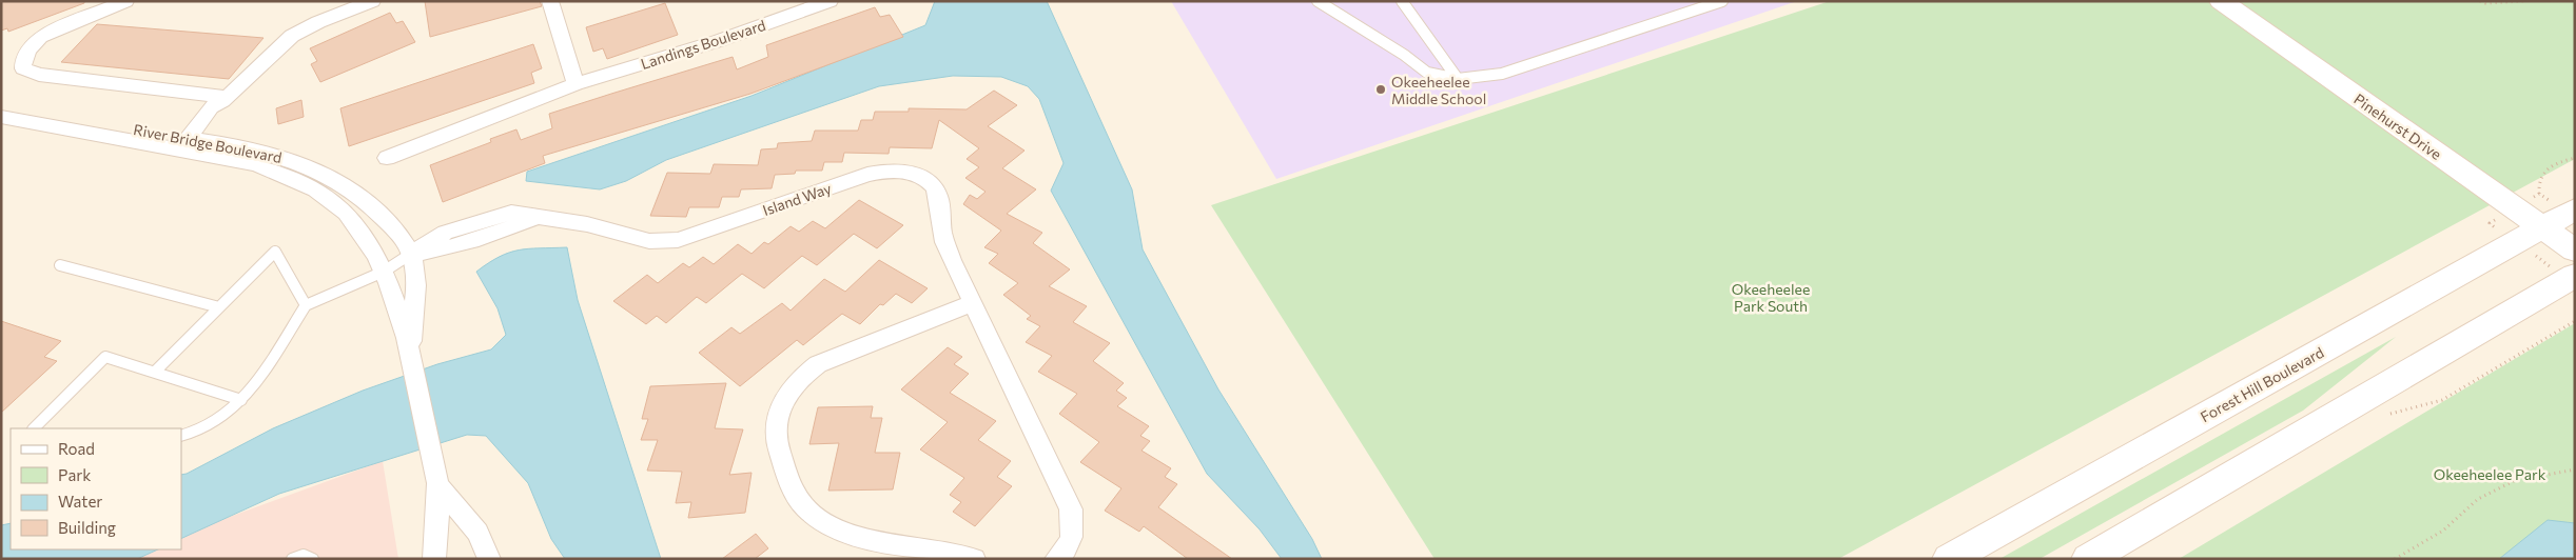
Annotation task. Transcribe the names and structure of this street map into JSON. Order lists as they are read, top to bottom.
{
  "streets": {
    "main road": ["Pinehurst Drive", "Forest Hill Boulevard"],
    "street": ["Landings Boulevard", "River Bridge Boulevard", "Island Way"]
  },
  "crossings": [
    ["Pinehurst Drive", "Forest Hill Boulevard"],
    ["River Bridge Boulevard", "Island Way"]
  ],
  "parks": ["Okeeheelee Park South", "Okeeheelee Park"],
  "places": ["Okeeheelee Middle School"],
  "legend": [
    "Road",
    "Park",
    "Water",
    "Building"
  ]
}
